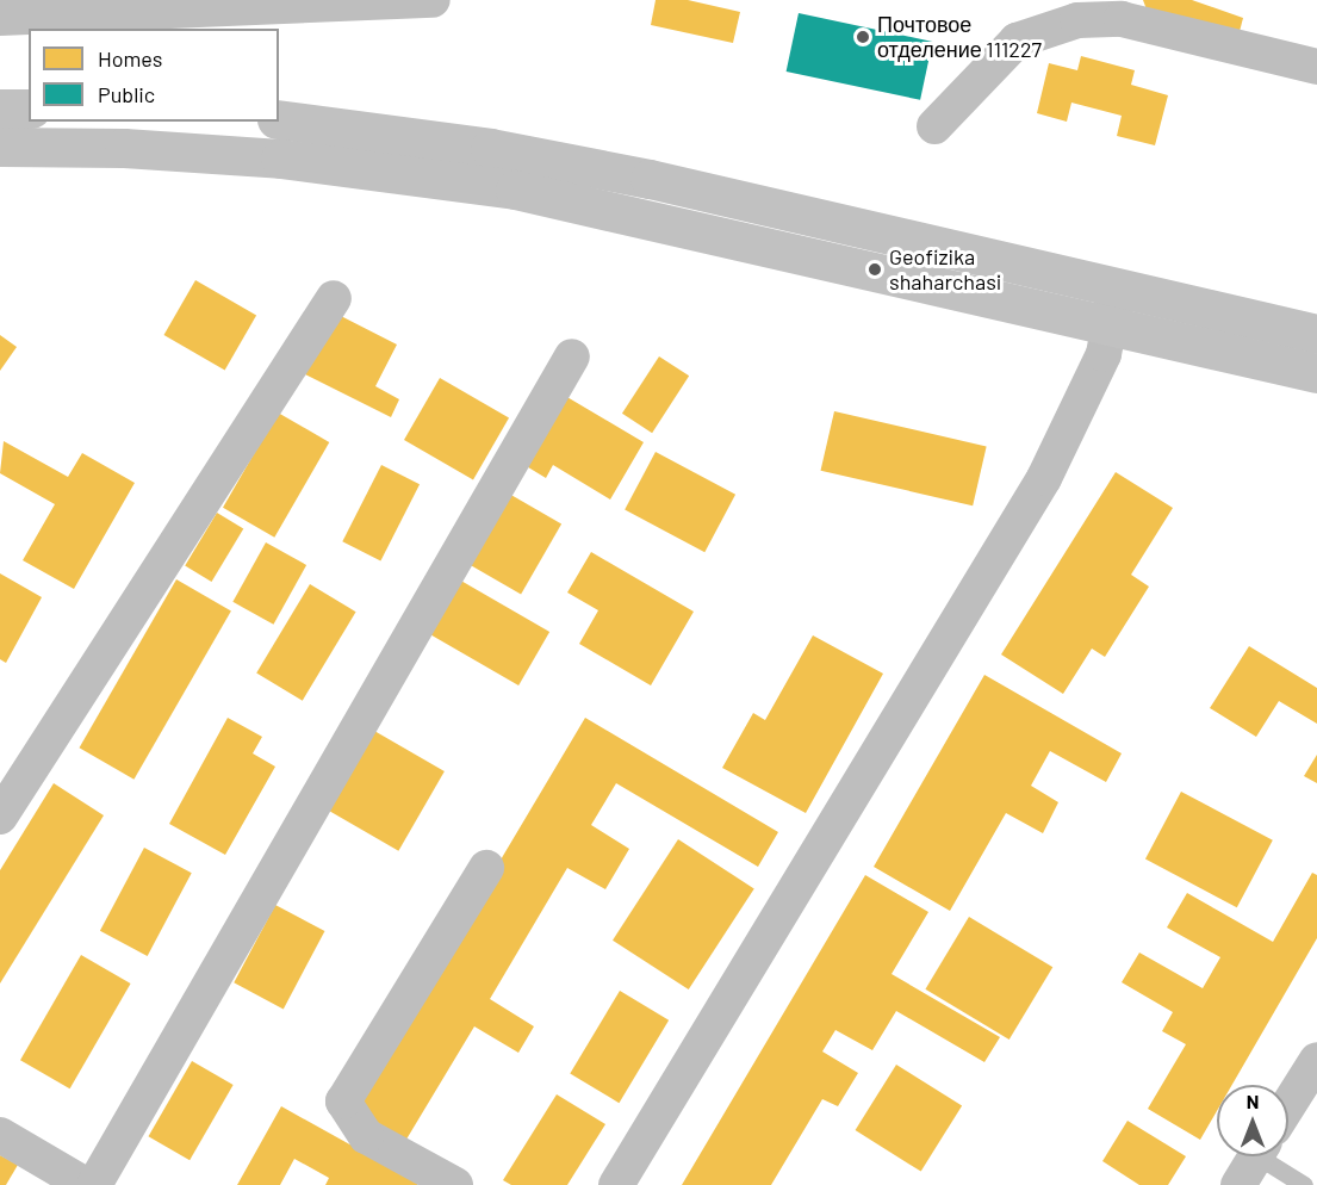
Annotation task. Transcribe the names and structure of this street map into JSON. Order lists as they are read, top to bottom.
{
  "places": ["Почтовое отделение 111227", "Geofizika shaharchasi"],
  "legend": ["Homes", "Public"],
  "north": "top"
}
